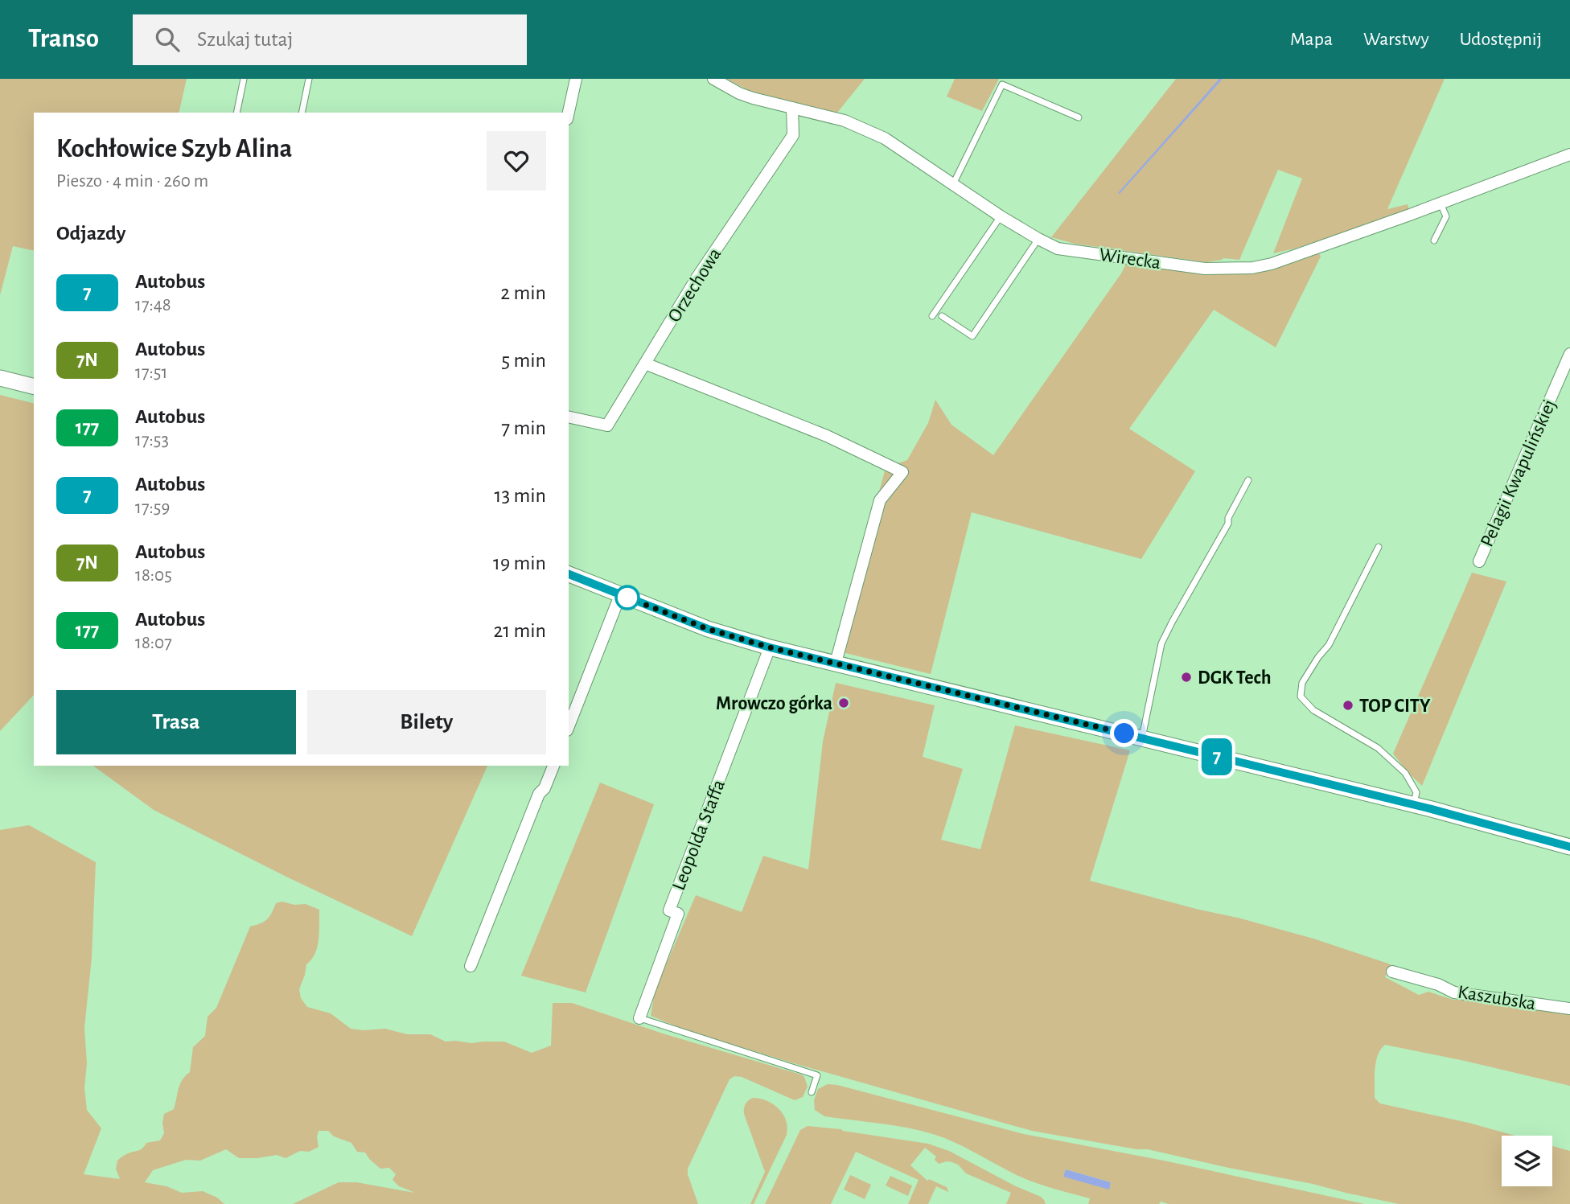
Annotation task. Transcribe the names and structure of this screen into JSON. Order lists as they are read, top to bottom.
{
  "streets": {
    "street": [
      "Wirecka",
      "Orzechowa",
      "Pelagii Kwapulińskiej",
      "Leopolda Staffa",
      "Kaszubska"
    ]
  },
  "crossings": [
    ["Wirecka", "Orzechowa"]
  ],
  "places": ["DGK Tech", "Mrowczo górka", "TOP CITY"],
  "lines": ["bus line 7"],
  "page": {
    "header": "Transo",
    "search": "Szukaj tutaj",
    "nav": ["Mapa", "Warstwy", "Udostępnij"],
    "on_map": "7",
    "heading": [
      ["Kochłowice Szyb Alina", "Pieszo · 4 min · 260 m"],
      "Odjazdy"
    ],
    "list": [
      {
        "mark": "7",
        "name": "Autobus",
        "note": "17:48",
        "value": "2 min"
      },
      {
        "mark": "7N",
        "name": "Autobus",
        "note": "17:51",
        "value": "5 min"
      },
      {
        "mark": "177",
        "name": "Autobus",
        "note": "17:53",
        "value": "7 min"
      },
      {
        "mark": "7",
        "name": "Autobus",
        "note": "17:59",
        "value": "13 min"
      },
      {
        "mark": "7N",
        "name": "Autobus",
        "note": "18:05",
        "value": "19 min"
      },
      {
        "mark": "177",
        "name": "Autobus",
        "note": "18:07",
        "value": "21 min"
      }
    ],
    "buttons": ["Trasa", "Bilety"]
  }
}
